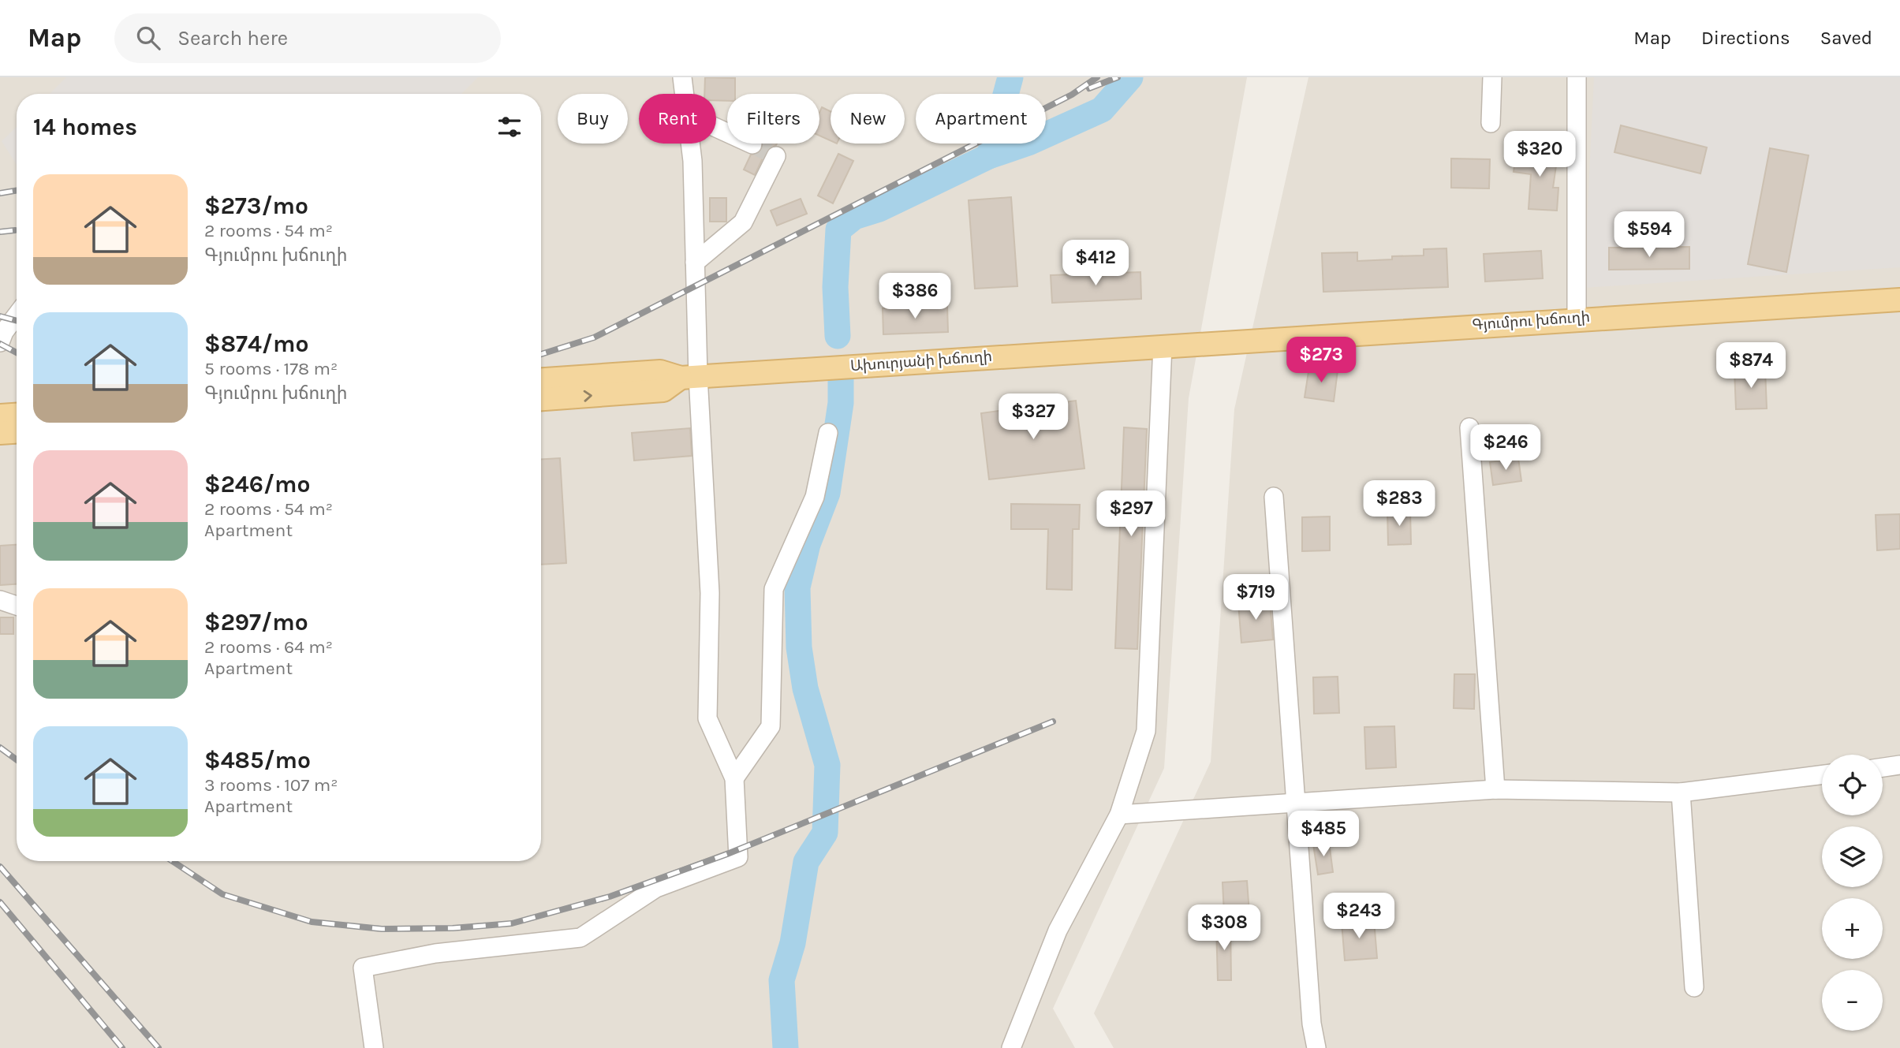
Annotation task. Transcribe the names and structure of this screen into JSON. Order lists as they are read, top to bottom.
{
  "streets": {
    "main road": ["Գյումրու խճուղի", "Ախուրյանի խճուղի"]
  },
  "crossings": [
    ["Գյումրու խճուղի", "Ախուրյանի խճուղի"]
  ],
  "page": {
    "header": "Map",
    "search": "Search here",
    "nav": ["Map", "Directions", "Saved"],
    "chip": [
      "Buy",
      "Rent",
      "Filters",
      "New",
      "Apartment"
    ],
    "heading": "14 homes",
    "price": [
      "$320",
      "$594",
      "$412",
      "$386",
      "$273",
      "$874",
      "$327",
      "$246",
      "$283",
      "$297",
      "$719",
      "$485",
      "$243",
      "$308"
    ],
    "list": [
      {
        "name": "$273/mo",
        "note": "2 rooms · 54 m² · Գյումրու խճուղի"
      },
      {
        "name": "$874/mo",
        "note": "5 rooms · 178 m² · Գյումրու խճուղի"
      },
      {
        "name": "$246/mo",
        "note": "2 rooms · 54 m² · Apartment"
      },
      {
        "name": "$297/mo",
        "note": "2 rooms · 64 m² · Apartment"
      },
      {
        "name": "$485/mo",
        "note": "3 rooms · 107 m² · Apartment"
      }
    ],
    "map_buttons": ["+", "−"]
  }
}
